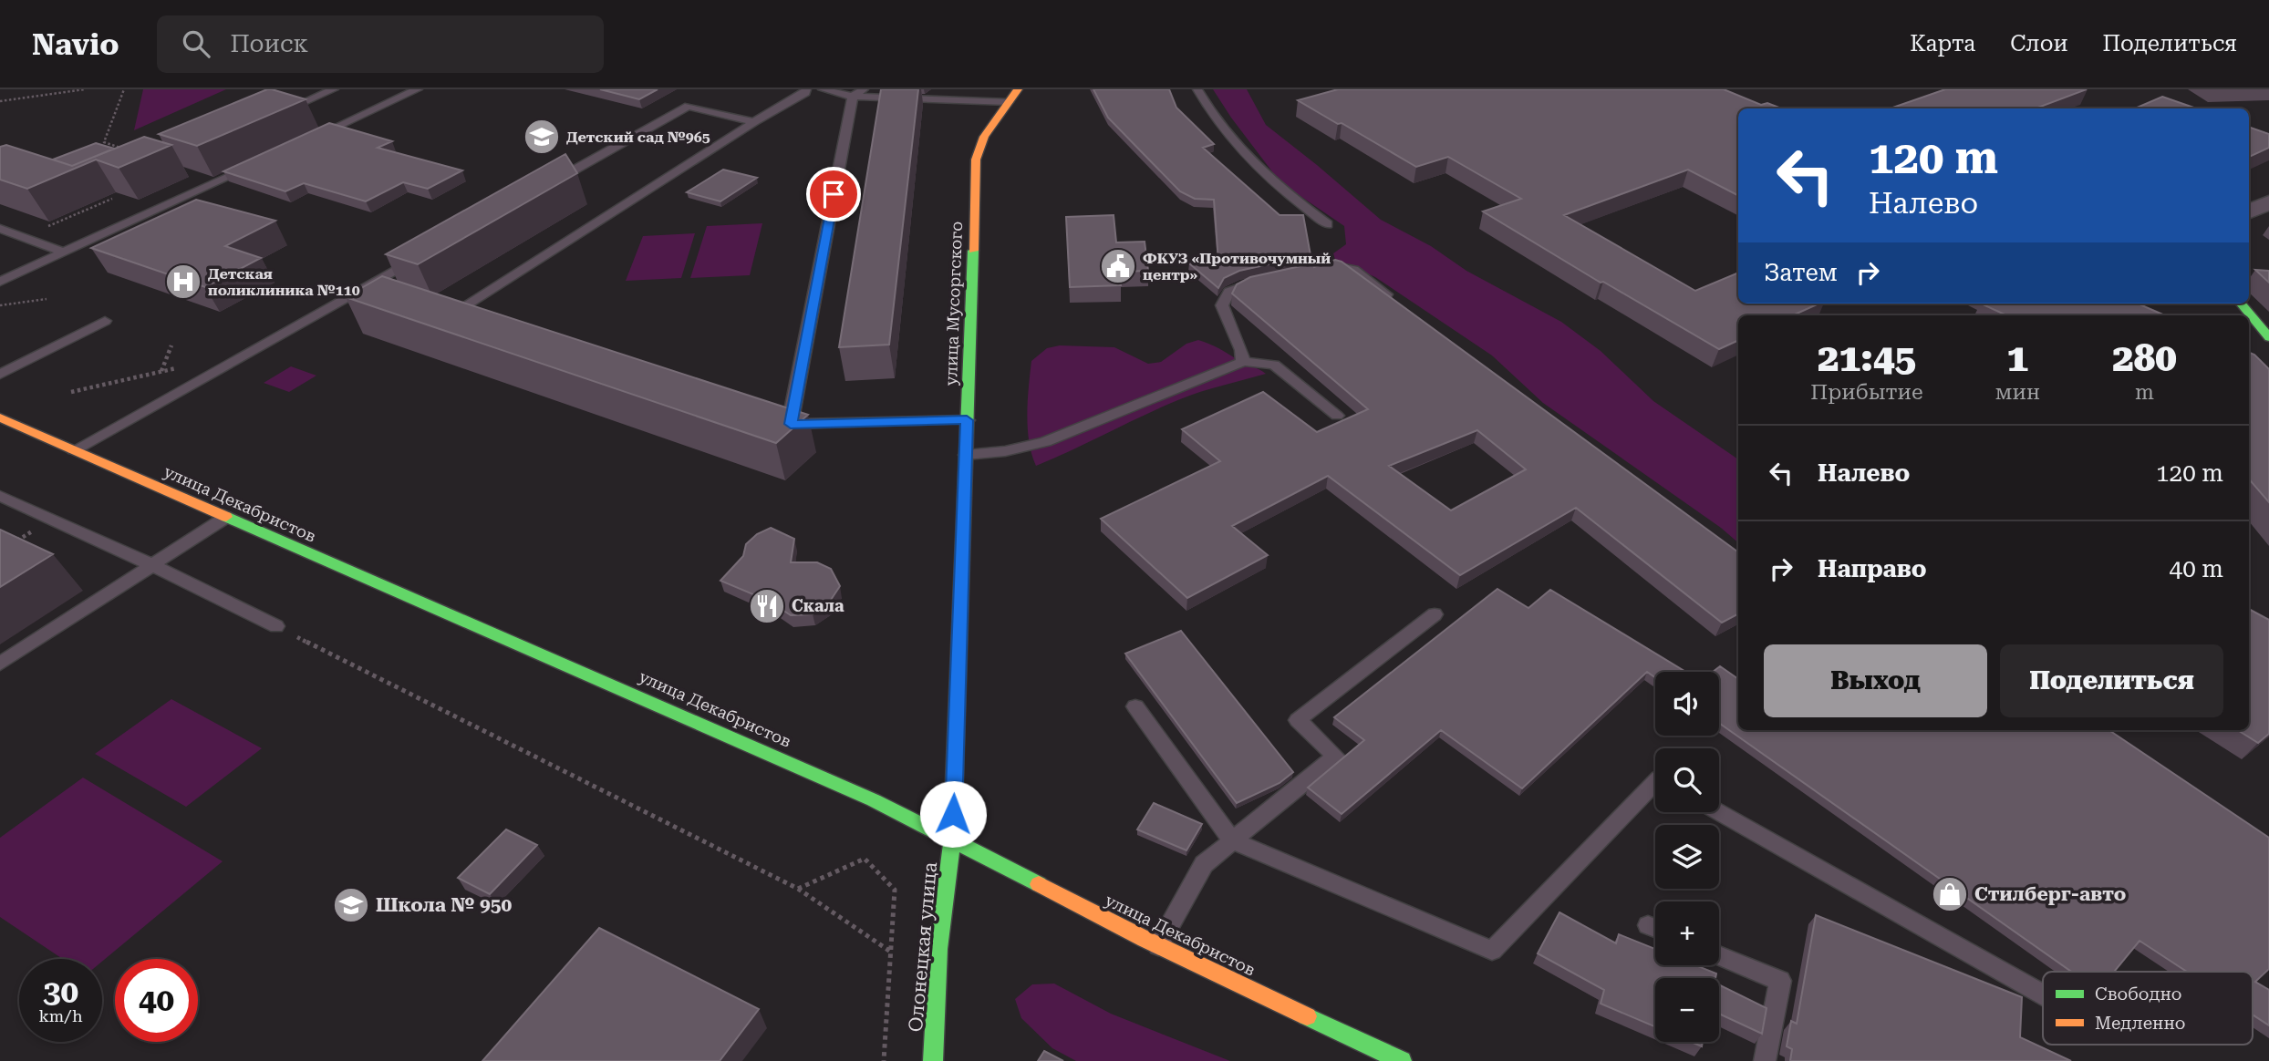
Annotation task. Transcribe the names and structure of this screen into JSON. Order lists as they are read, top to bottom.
{
  "streets": {
    "street": ["улица Мусоргского", "улица Декабристов", "Олонецкая улица"]
  },
  "crossings": [
    ["улица Мусоргского", "улица Декабристов"],
    ["улица Мусоргского", "Олонецкая улица"],
    ["улица Декабристов", "Олонецкая улица"]
  ],
  "places": {
    "school or university": ["Детский сад №965", "Школа № 950"],
    "public building": ["ФКУЗ «Противочумный центр»"],
    "hospital": ["Детская поликлиника №110"],
    "restaurant": ["Скала"],
    "shop": ["Стилберг-авто"]
  },
  "legend": ["Свободно", "Медленно"],
  "page": {
    "header": "Navio",
    "search": "Поиск",
    "nav": ["Карта", "Слои", "Поделиться"],
    "turn": ["120 m", "Налево"],
    "then": "Затем",
    "eta": [
      "21:45",
      "Прибытие",
      "1",
      "мин",
      "280",
      "m"
    ],
    "list": [
      {
        "name": "Налево",
        "value": "120 m"
      },
      {
        "name": "Направо",
        "value": "40 m"
      }
    ],
    "buttons": ["Выход", "Поделиться"],
    "map_buttons": ["+", "−"],
    "speed": "30 km/h",
    "limit": "40"
  }
}
